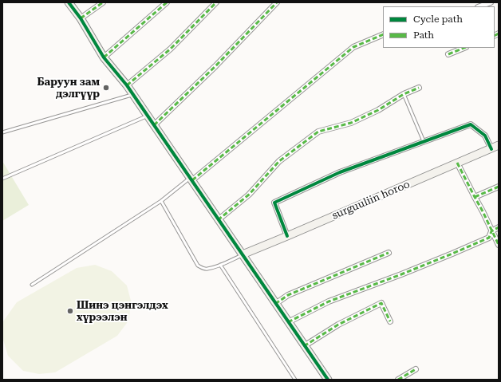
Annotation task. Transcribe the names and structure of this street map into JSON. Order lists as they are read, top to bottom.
{
  "streets": {
    "street": ["surguuliin horoo"]
  },
  "places": ["Баруун зам дэлгүүр", "Шинэ цэнгэлдэх хүрээлэн"],
  "legend": ["Cycle path", "Path"]
}
